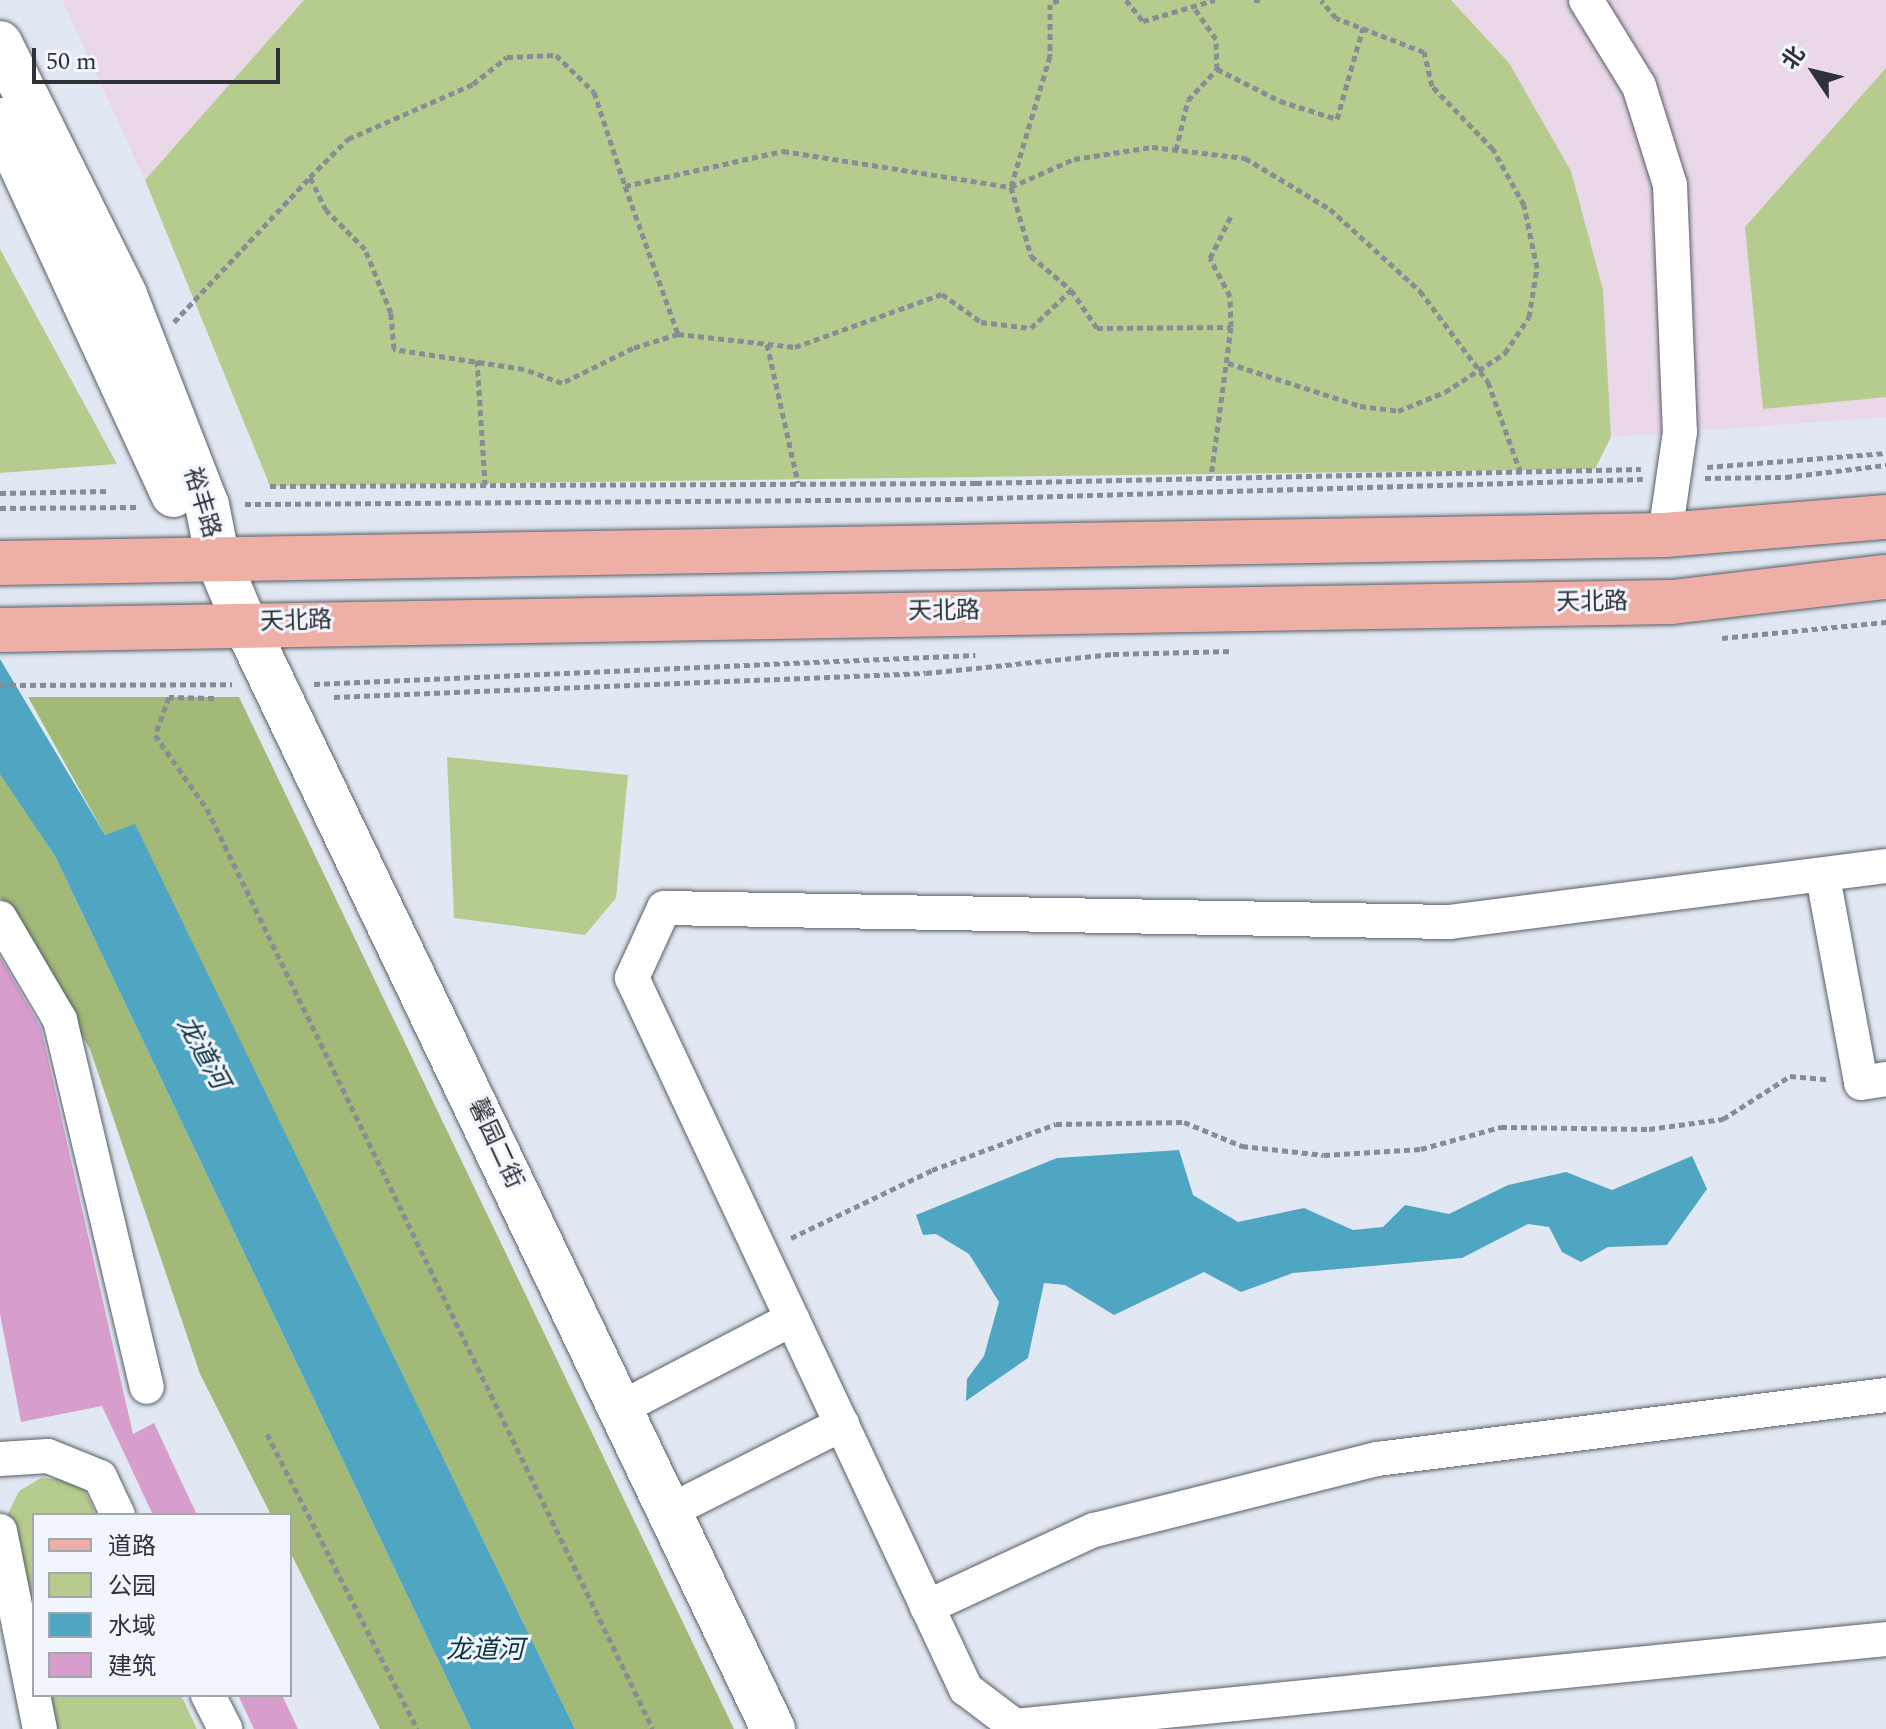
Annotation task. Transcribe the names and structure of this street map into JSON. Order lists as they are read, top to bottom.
{
  "streets": {
    "main road": ["天北路"],
    "street": ["裕丰路", "馨园二街"]
  },
  "crossings": [
    ["裕丰路", "馨园二街"],
    ["天北路", "馨园二街"]
  ],
  "water": ["龙道河"],
  "legend": [
    "道路",
    "公园",
    "水域",
    "建筑"
  ],
  "scale_bar": "50 m",
  "north": "top left"
}
